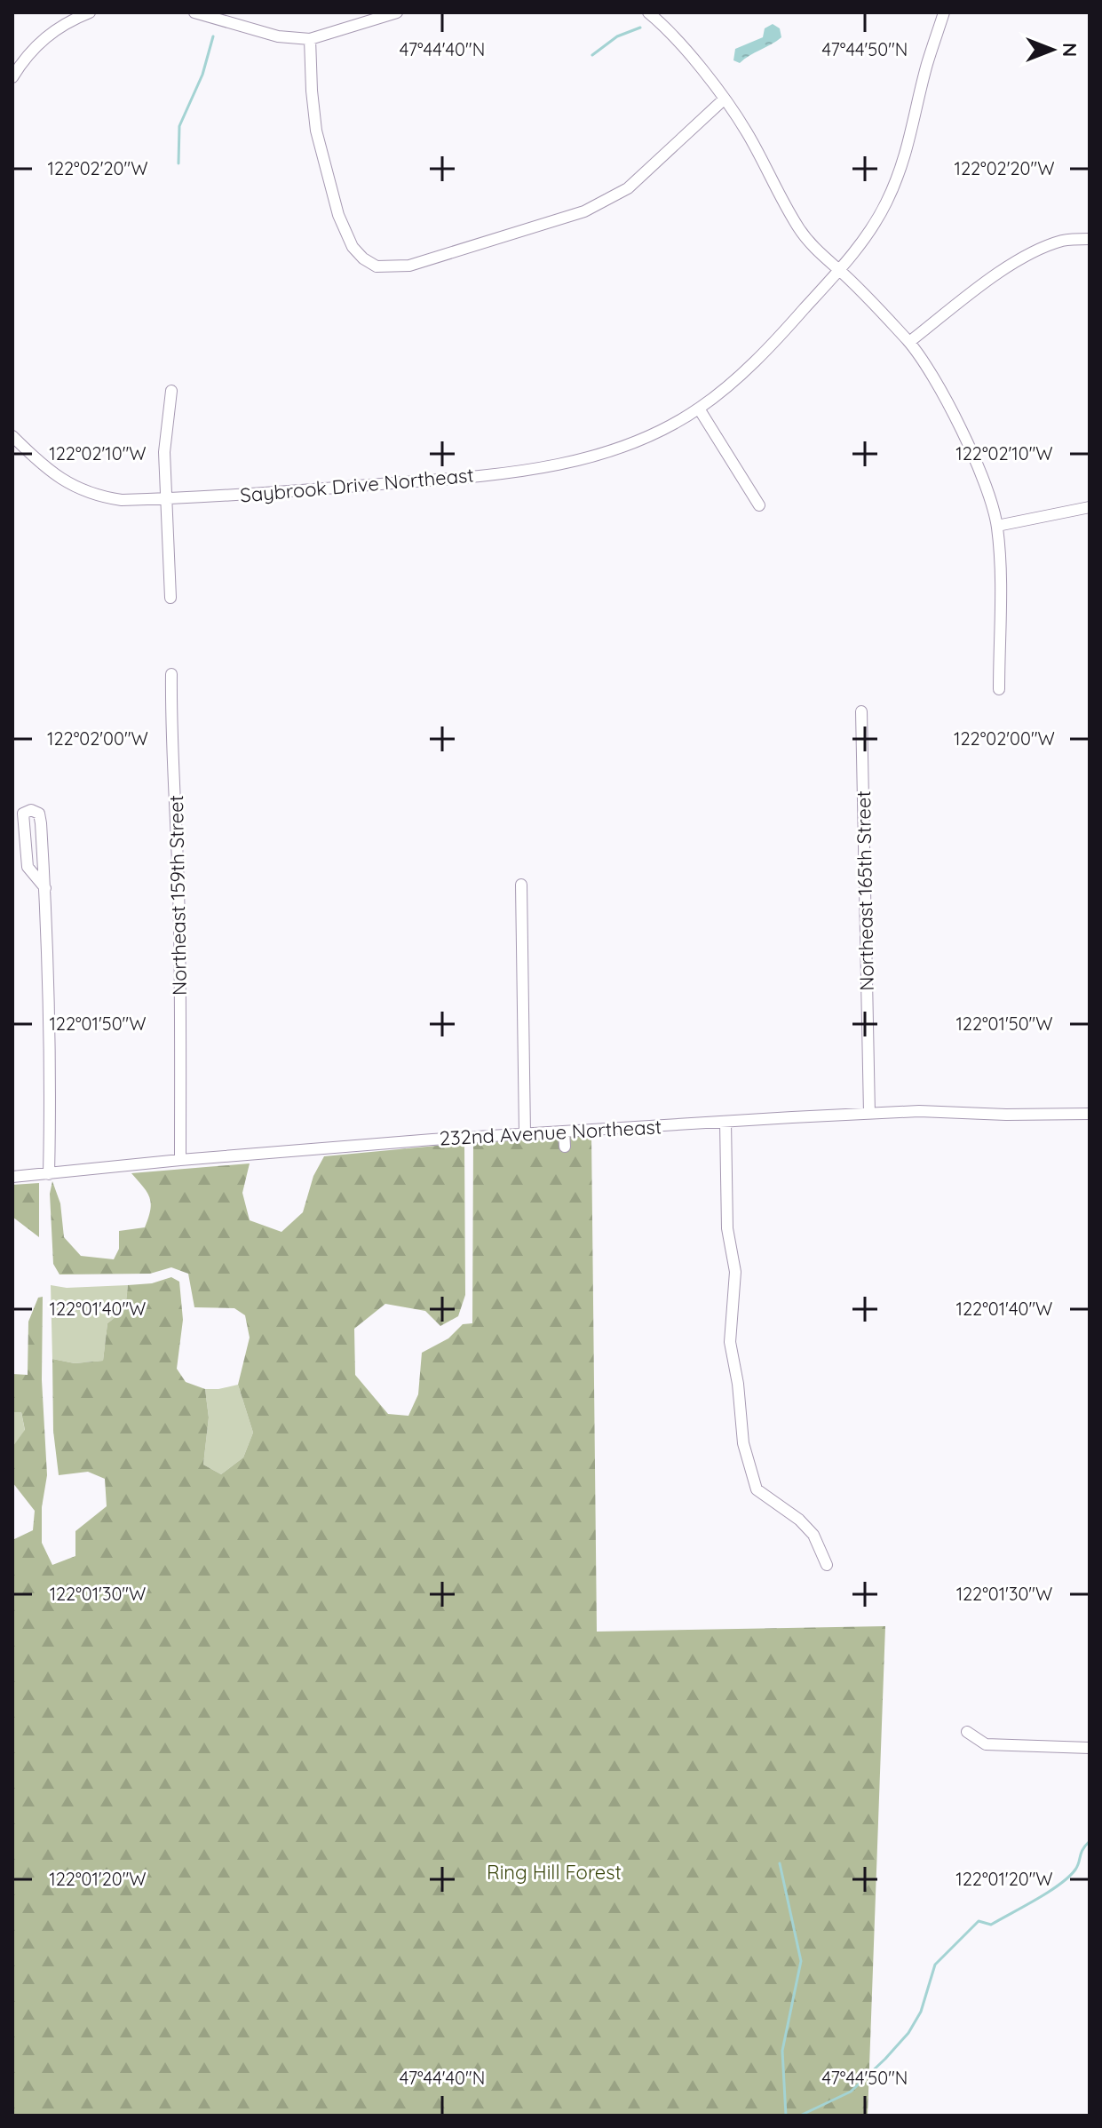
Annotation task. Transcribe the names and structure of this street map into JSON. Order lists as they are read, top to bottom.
{
  "streets": {
    "street": [
      "Saybrook Drive Northeast",
      "Northeast 165th Street",
      "Northeast 159th Street",
      "232nd Avenue Northeast"
    ]
  },
  "crossings": [
    ["Northeast 165th Street", "232nd Avenue Northeast"],
    ["Northeast 159th Street", "232nd Avenue Northeast"]
  ],
  "parks": ["Ring Hill Forest"],
  "north": "right",
  "coordinates": [
    "47°44'40\"N",
    "47°44'50\"N",
    "122°02'20\"W",
    "122°02'10\"W",
    "122°02'00\"W",
    "122°01'50\"W",
    "122°01'40\"W",
    "122°01'30\"W",
    "122°01'20\"W"
  ]
}
